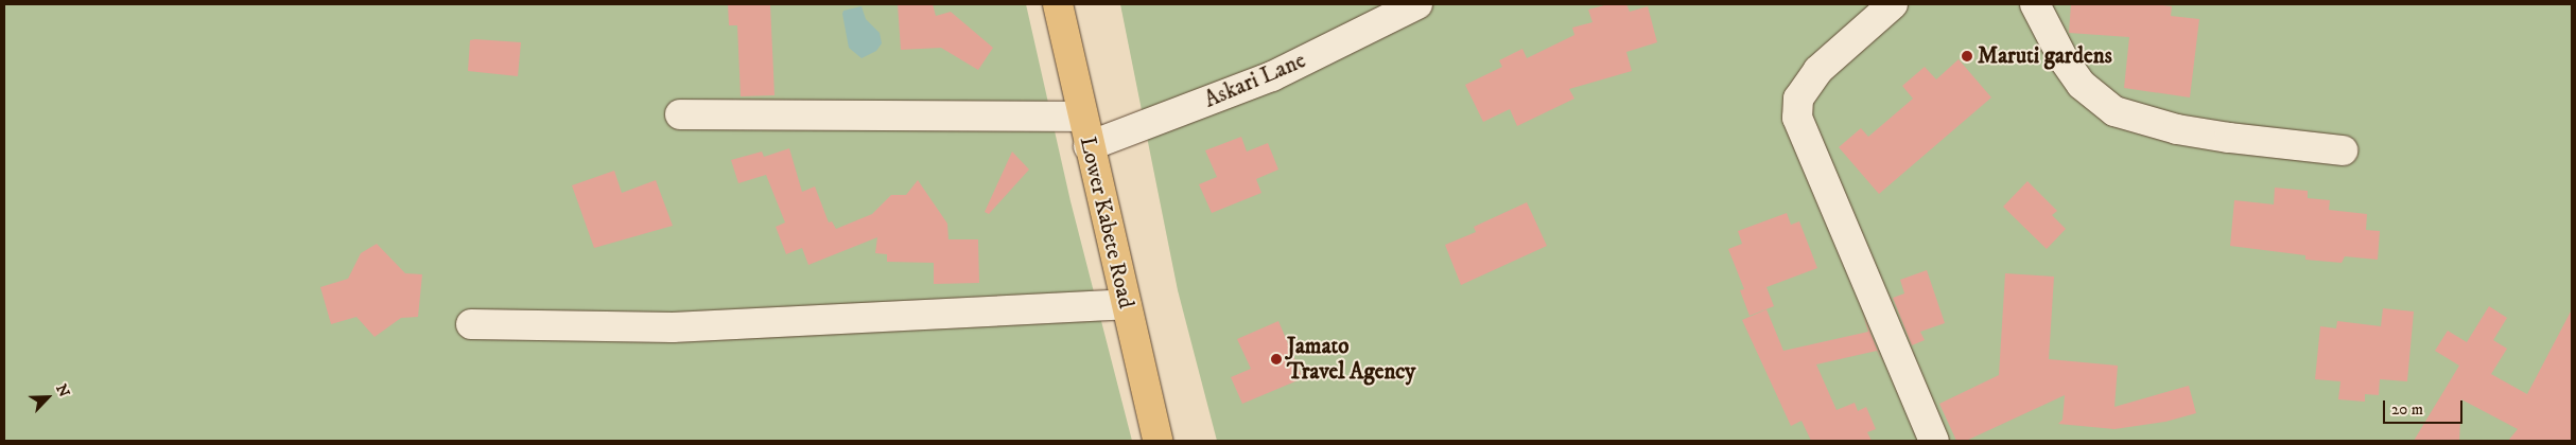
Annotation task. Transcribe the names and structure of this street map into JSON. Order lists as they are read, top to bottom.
{
  "streets": {
    "main road": ["Lower Kabete Road"],
    "street": ["Askari Lane"]
  },
  "crossings": [
    ["Askari Lane", "Lower Kabete Road"]
  ],
  "places": ["Maruti gardens", "Jamato Travel Agency"],
  "scale_bar": "20 m",
  "north": "top right"
}
